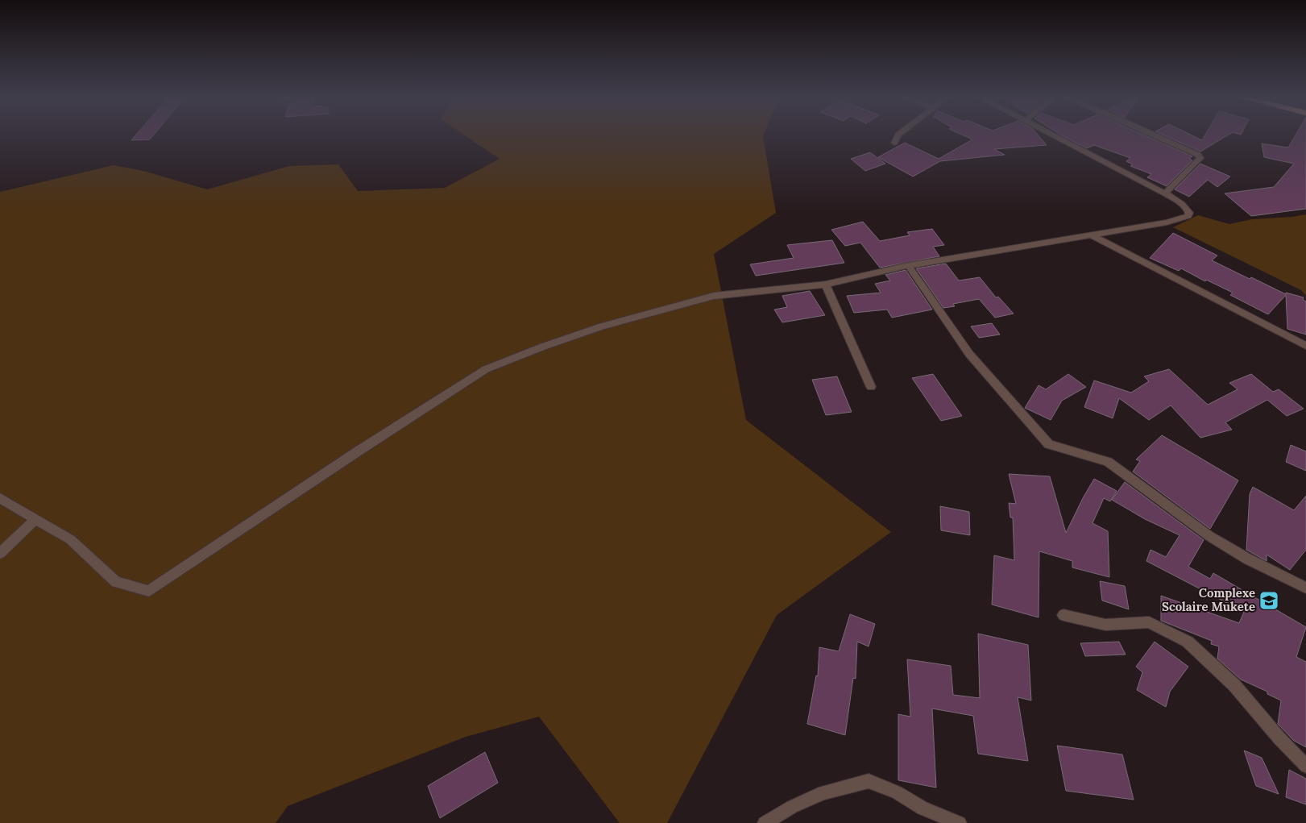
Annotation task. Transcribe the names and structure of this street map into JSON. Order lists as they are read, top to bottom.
{
  "places": {
    "school or university": ["Complexe Scolaire Mukete"]
  }
}
